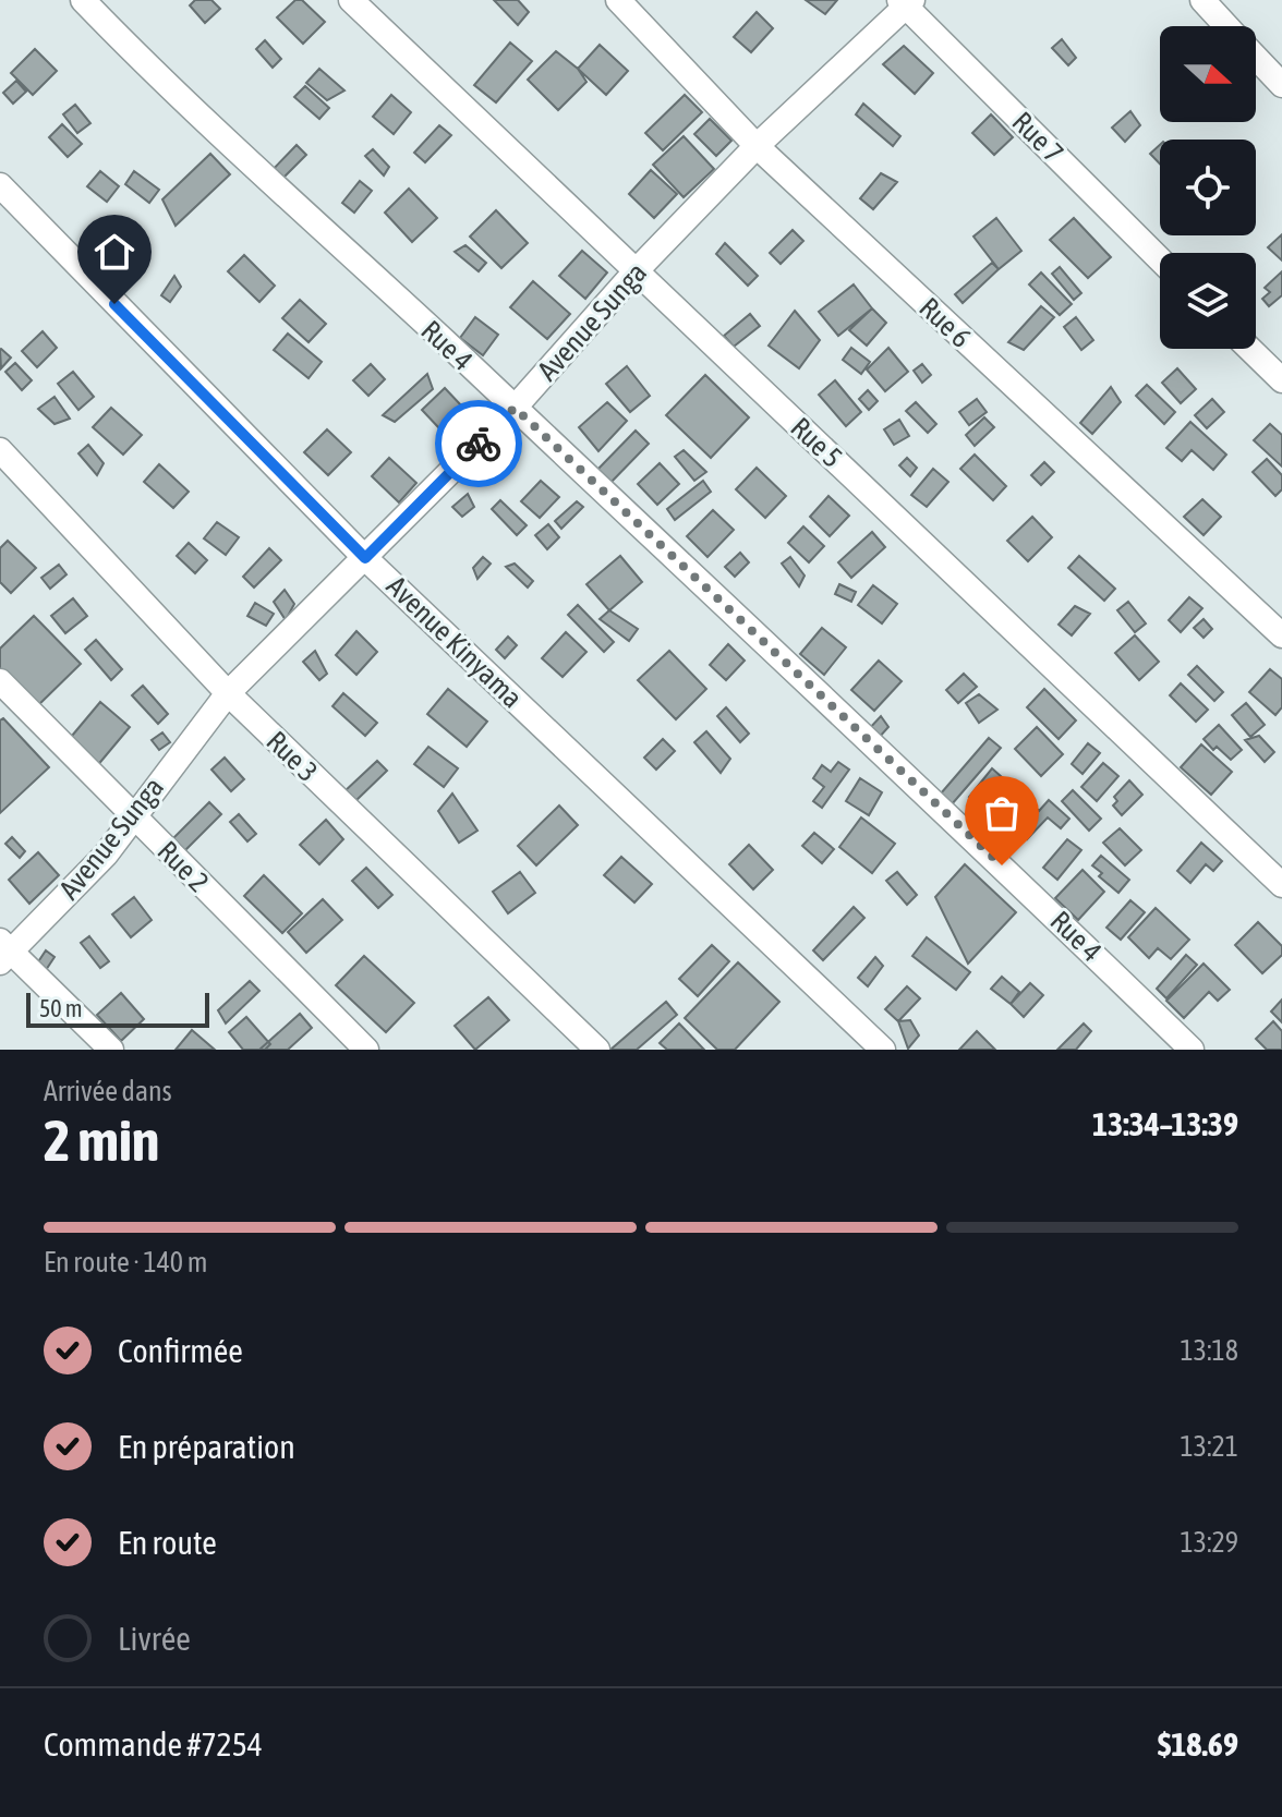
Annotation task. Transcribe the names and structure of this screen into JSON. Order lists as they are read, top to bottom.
{
  "streets": {
    "street": [
      "Rue 7",
      "Avenue Sunga",
      "Rue 6",
      "Rue 4",
      "Rue 5",
      "Avenue Kinyama",
      "Rue 3",
      "Rue 2"
    ]
  },
  "crossings": [
    ["Rue 7", "Avenue Sunga"],
    ["Avenue Sunga", "Rue 6"],
    ["Avenue Sunga", "Rue 4"],
    ["Avenue Sunga", "Rue 5"],
    ["Avenue Sunga", "Avenue Kinyama"],
    ["Avenue Sunga", "Rue 3"],
    ["Avenue Sunga", "Rue 2"]
  ],
  "scale_bar": "50 m",
  "north": "right",
  "page": {
    "scale": "50 m",
    "heading": ["2 min", "Arrivée dans", "13:34–13:39"],
    "panel": ["Commande #7254", "$18.69"],
    "bar": "En route · 140 m",
    "list": [
      ["Confirmée", "13:18"],
      ["En préparation", "13:21"],
      ["En route", "13:29"],
      "Livrée"
    ]
  }
}
